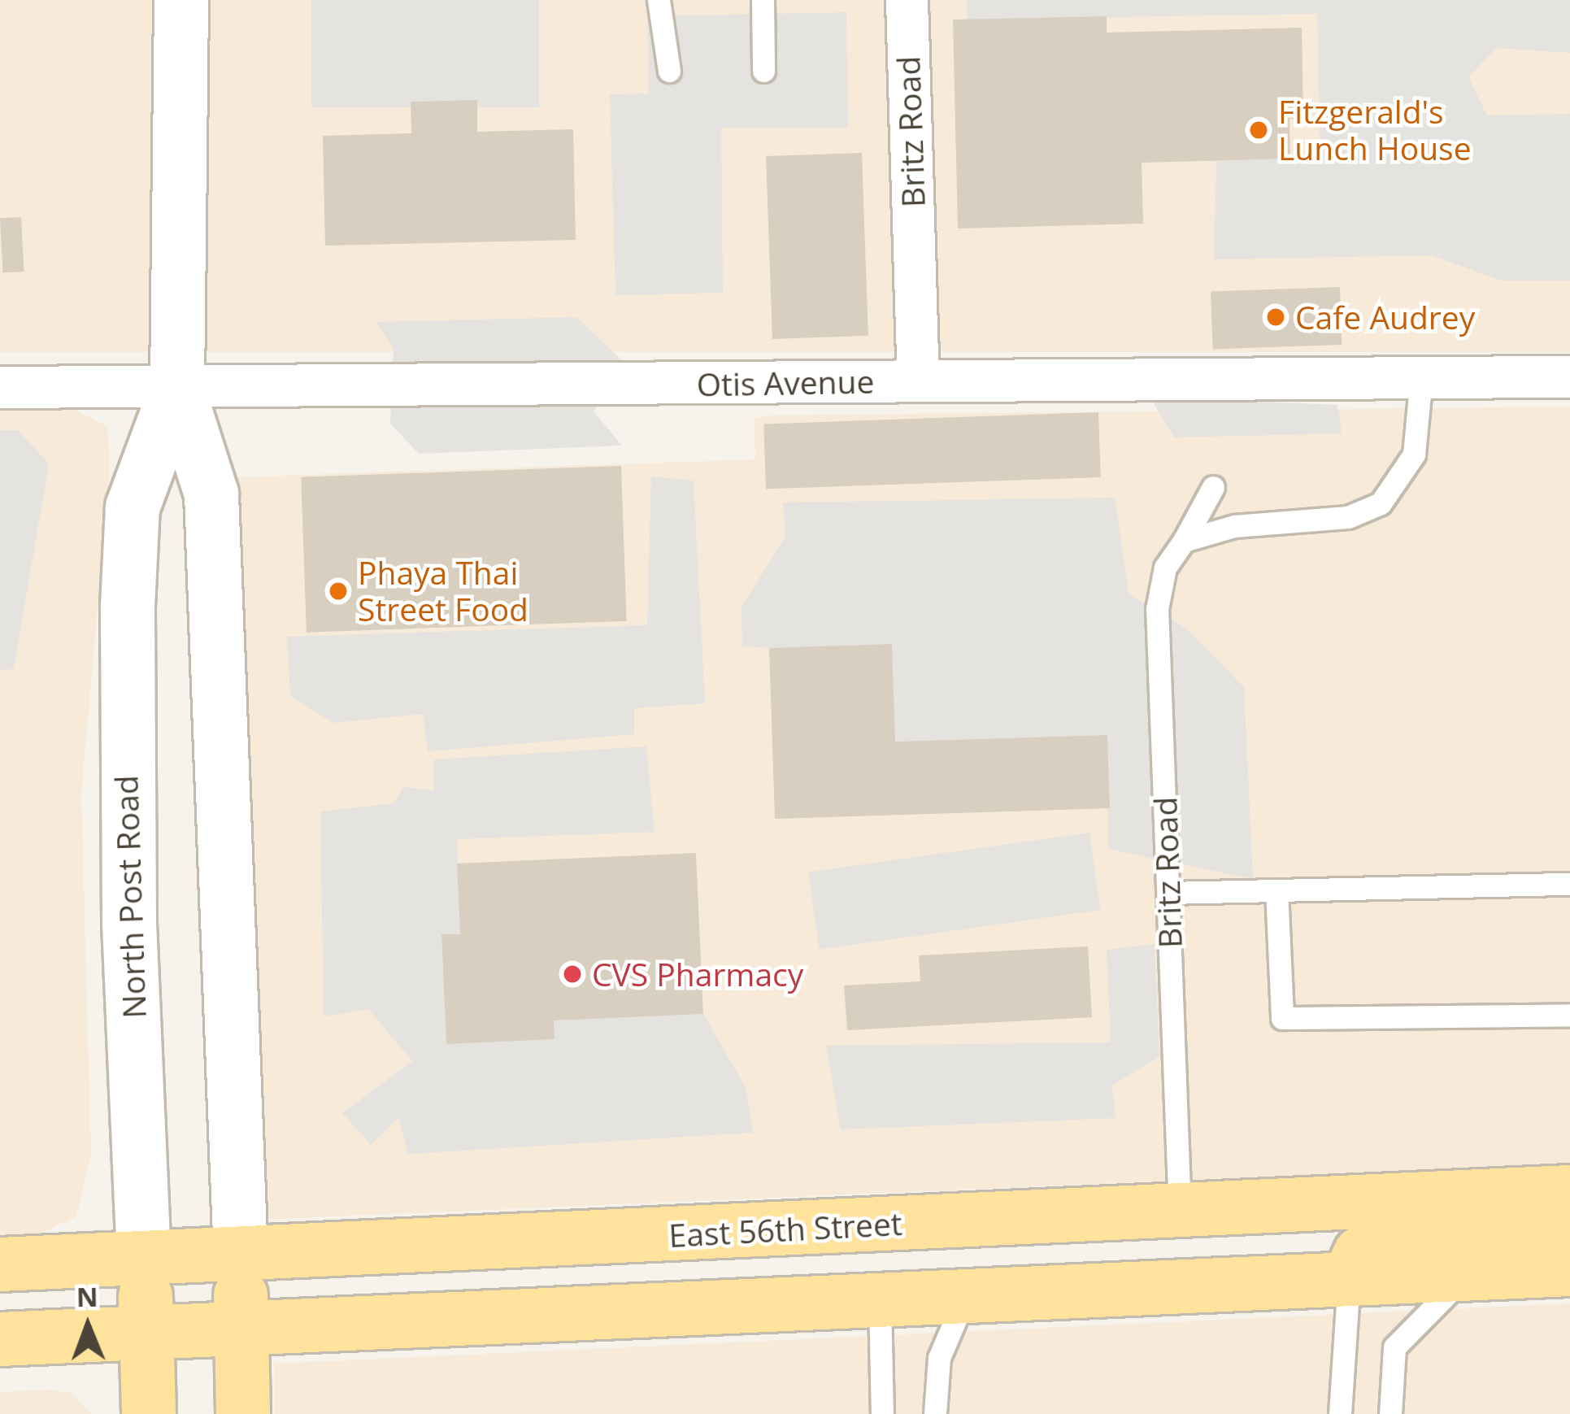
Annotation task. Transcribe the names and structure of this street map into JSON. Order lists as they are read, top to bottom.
{
  "streets": {
    "main road": ["North Post Road", "East 56th Street"],
    "street": ["Britz Road", "Otis Avenue"]
  },
  "crossings": [
    ["Britz Road", "Otis Avenue"],
    ["Britz Road", "East 56th Street"],
    ["Otis Avenue", "North Post Road"],
    ["North Post Road", "East 56th Street"]
  ],
  "places": [
    "Fitzgerald's Lunch House",
    "Cafe Audrey",
    "Phaya Thai Street Food",
    "CVS Pharmacy"
  ],
  "north": "top"
}
